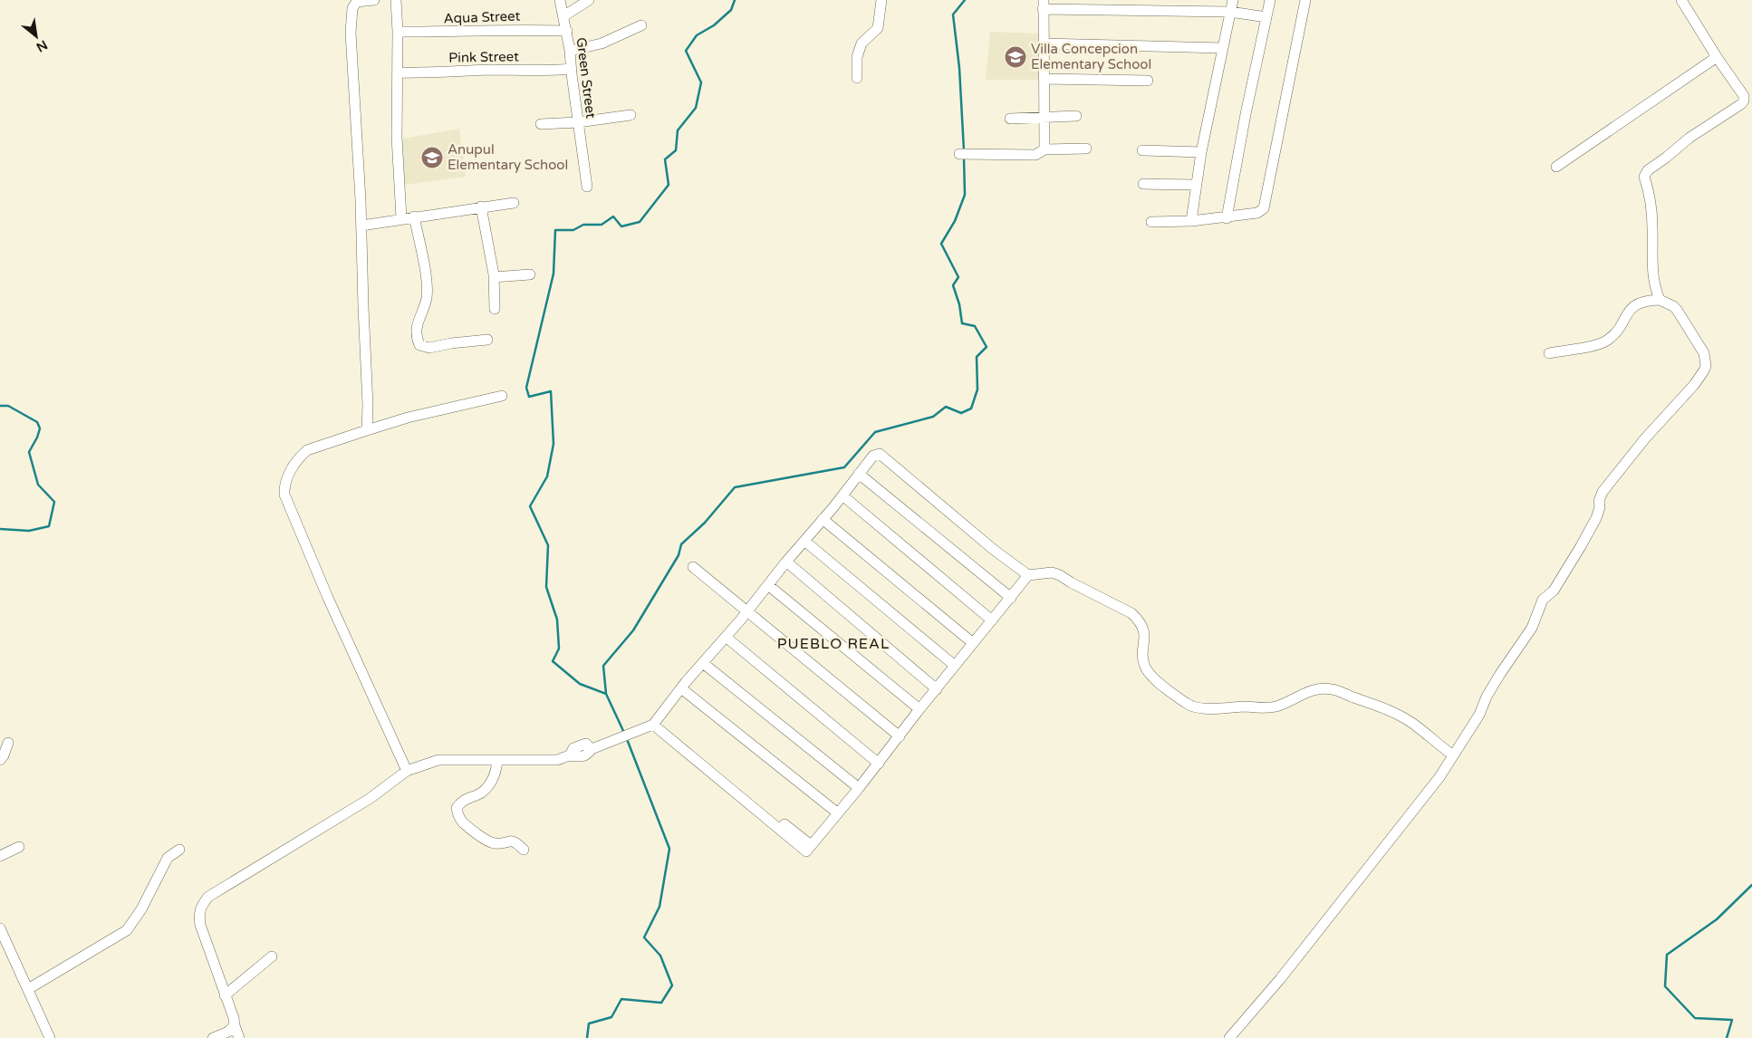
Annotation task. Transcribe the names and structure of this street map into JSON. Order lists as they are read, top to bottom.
{
  "streets": {
    "street": ["Aqua Street", "Pink Street", "Green Street"]
  },
  "crossings": [
    ["Aqua Street", "Green Street"],
    ["Pink Street", "Green Street"]
  ],
  "districts": ["PUEBLO REAL"],
  "places": {
    "school or university": ["Villa Concepcion Elementary School", "Anupul Elementary School"]
  },
  "north": "bottom right"
}
